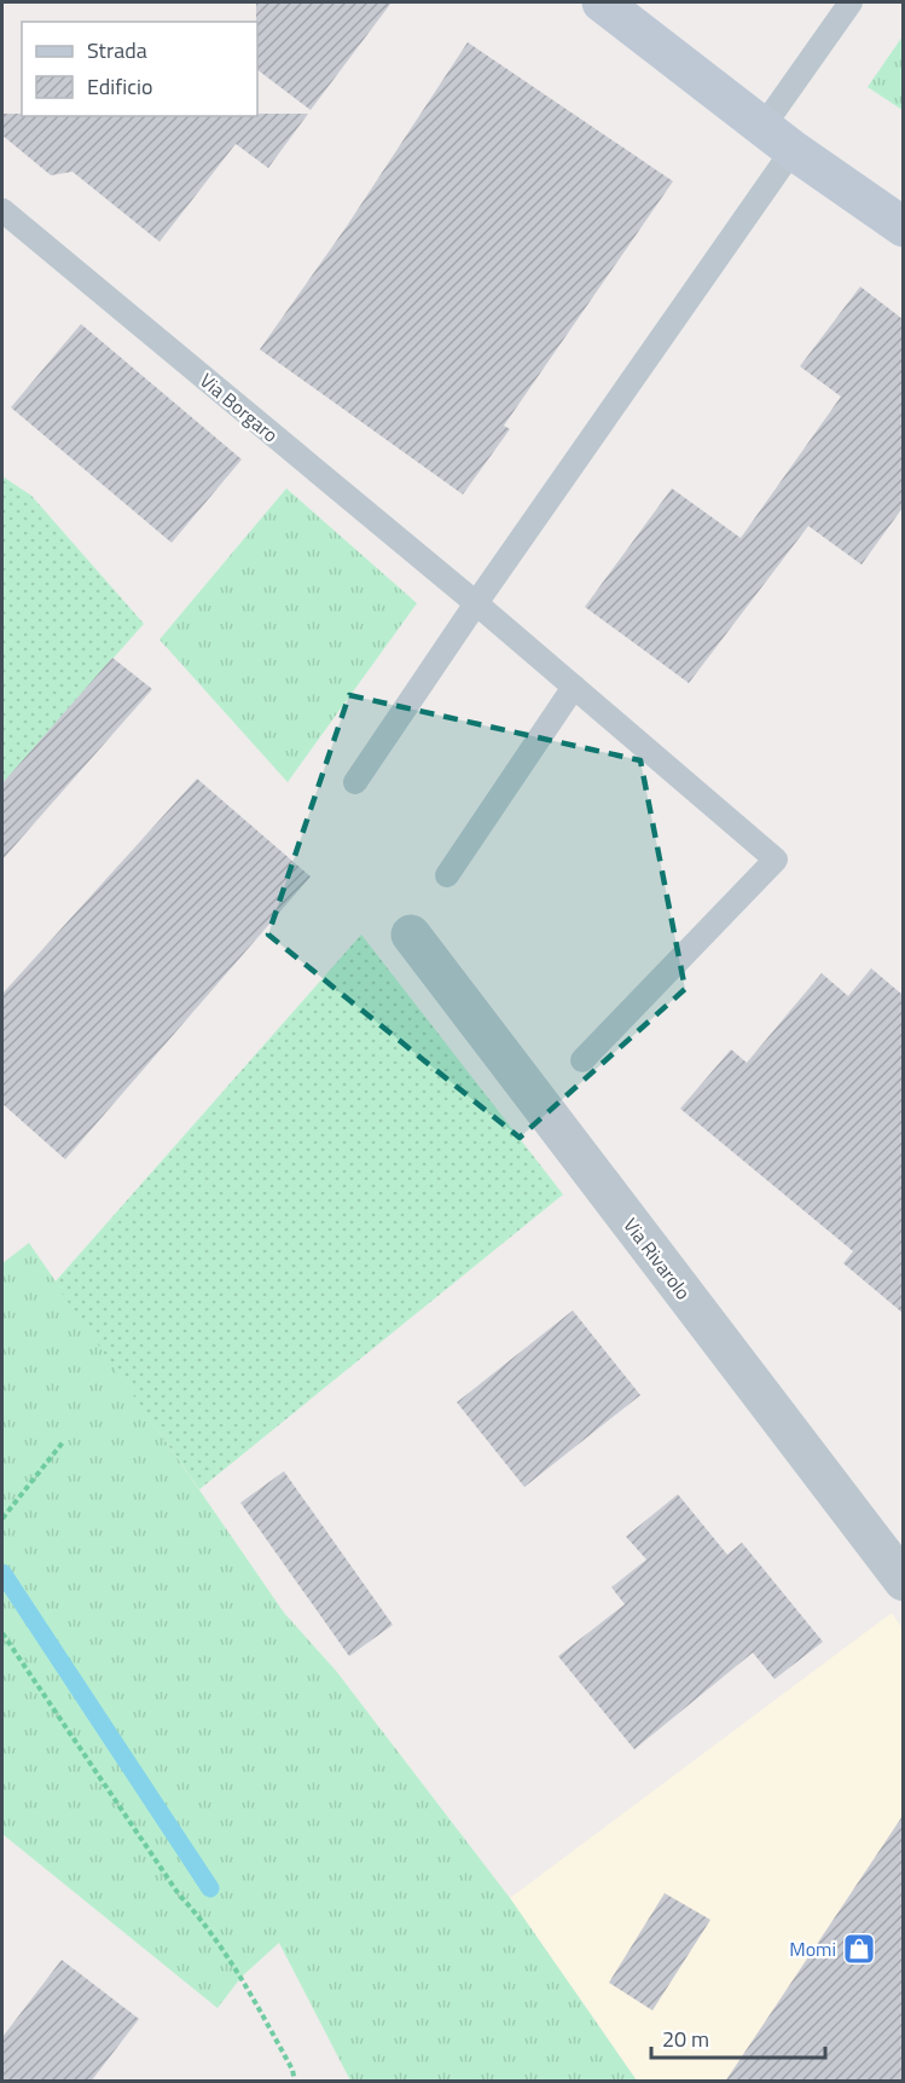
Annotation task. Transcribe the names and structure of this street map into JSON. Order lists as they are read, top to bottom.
{
  "streets": {
    "street": ["Via Rivarolo"],
    "lane": ["Via Borgaro"]
  },
  "places": {
    "shop": ["Momi"]
  },
  "legend": ["Strada", "Edificio"],
  "scale_bar": "20 m"
}
